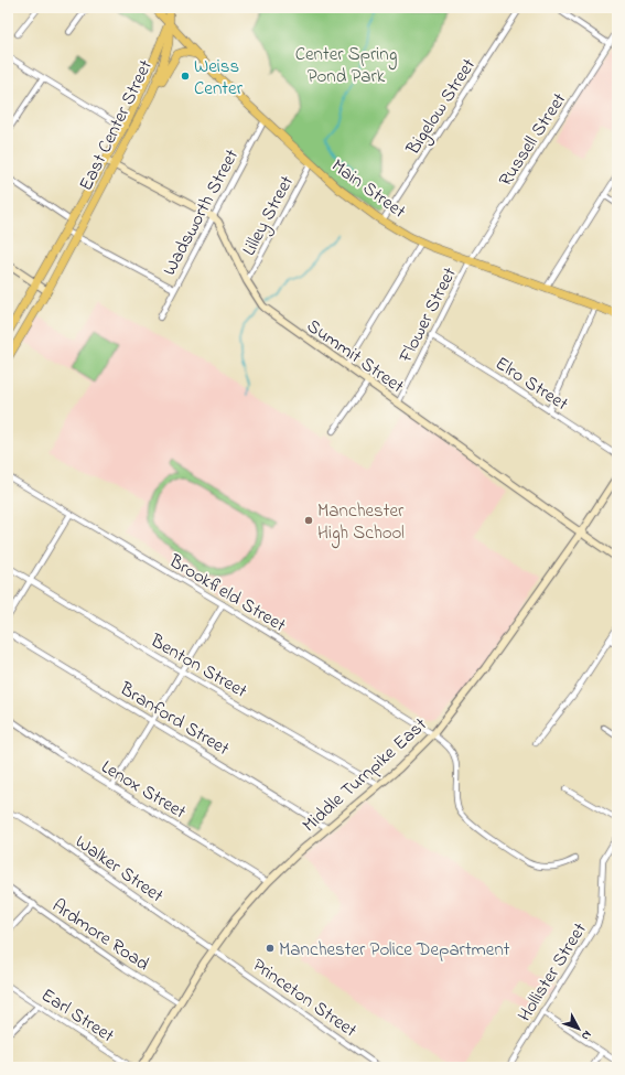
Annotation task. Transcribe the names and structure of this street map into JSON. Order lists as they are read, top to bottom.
{
  "streets": {
    "main road": [
      "East Center Street",
      "Main Street",
      "Summit Street",
      "Middle Turnpike East"
    ],
    "street": [
      "Bigelow Street",
      "Russell Street",
      "Wadsworth Street",
      "Lilley Street",
      "Flower Street",
      "Elro Street",
      "Brookfield Street",
      "Benton Street",
      "Branford Street",
      "Lenox Street",
      "Walker Street",
      "Ardmore Road",
      "Hollister Street",
      "Princeton Street",
      "Earl Street"
    ]
  },
  "crossings": [
    ["Bigelow Street", "Main Street"],
    ["East Center Street", "Main Street"],
    ["Russell Street", "Main Street"],
    ["Russell Street", "Flower Street"],
    ["Main Street", "Wadsworth Street"],
    ["Main Street", "Lilley Street"],
    ["Main Street", "Flower Street"],
    ["Wadsworth Street", "Summit Street"],
    ["Lilley Street", "Summit Street"],
    ["Flower Street", "Summit Street"],
    ["Flower Street", "Elro Street"],
    ["Summit Street", "Middle Turnpike East"],
    ["Brookfield Street", "Middle Turnpike East"],
    ["Benton Street", "Middle Turnpike East"],
    ["Branford Street", "Middle Turnpike East"],
    ["Middle Turnpike East", "Lenox Street"],
    ["Middle Turnpike East", "Walker Street"],
    ["Middle Turnpike East", "Ardmore Road"],
    ["Middle Turnpike East", "Princeton Street"],
    ["Walker Street", "Princeton Street"]
  ],
  "parks": ["Center Spring Pond Park"],
  "places": ["Weiss Center", "Manchester High School", "Manchester Police Department"],
  "north": "bottom right"
}
